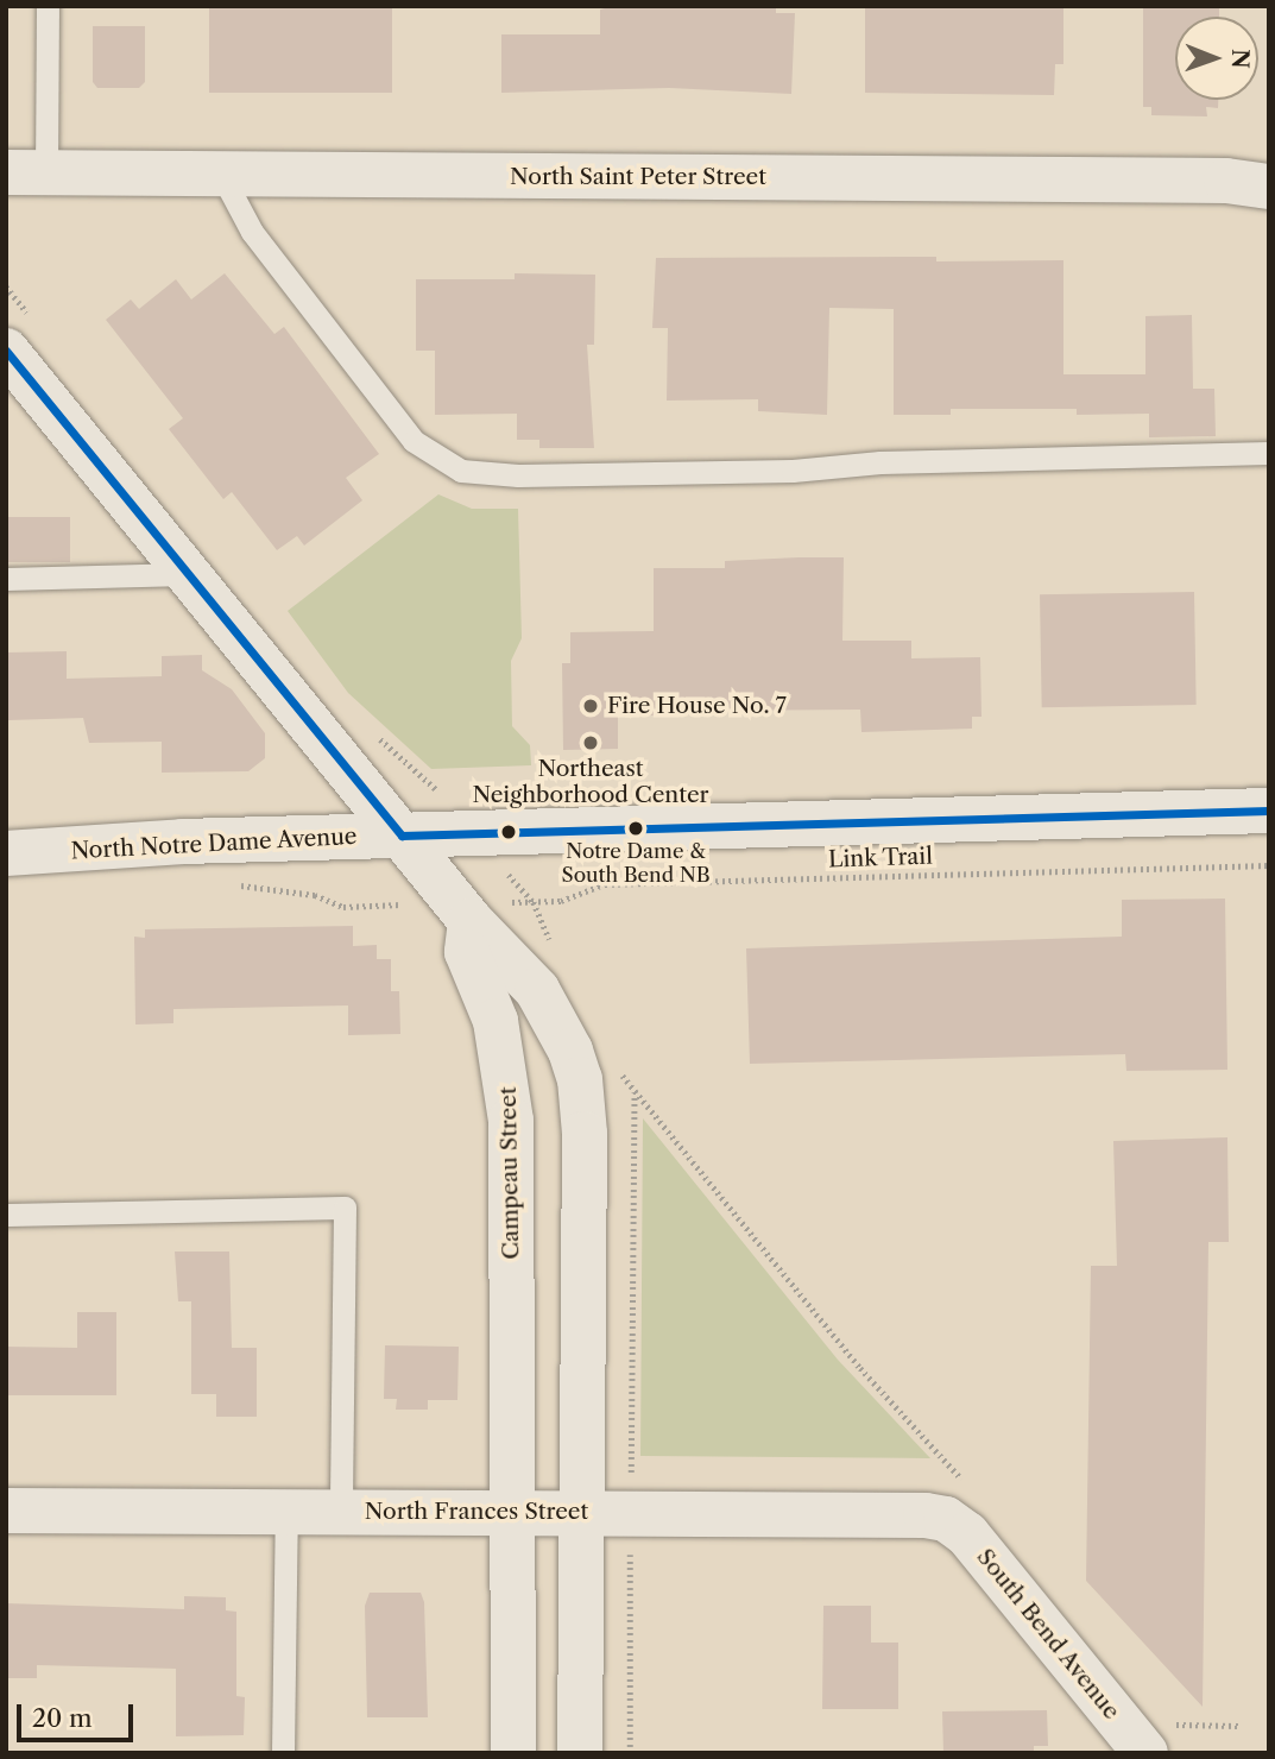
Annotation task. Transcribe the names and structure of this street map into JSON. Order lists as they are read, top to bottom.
{
  "streets": {
    "street": [
      "North Saint Peter Street",
      "North Notre Dame Avenue",
      "Campeau Street",
      "North Frances Street",
      "South Bend Avenue"
    ],
    "path": ["Link Trail"]
  },
  "crossings": [
    ["Link Trail", "Campeau Street"],
    ["Campeau Street", "North Frances Street"],
    ["North Frances Street", "South Bend Avenue"]
  ],
  "places": ["Fire House No. 7", "Northeast Neighborhood Center", "Notre Dame & South Bend NB"],
  "lines": ["transit line 7"],
  "scale_bar": "20 m",
  "north": "right"
}
